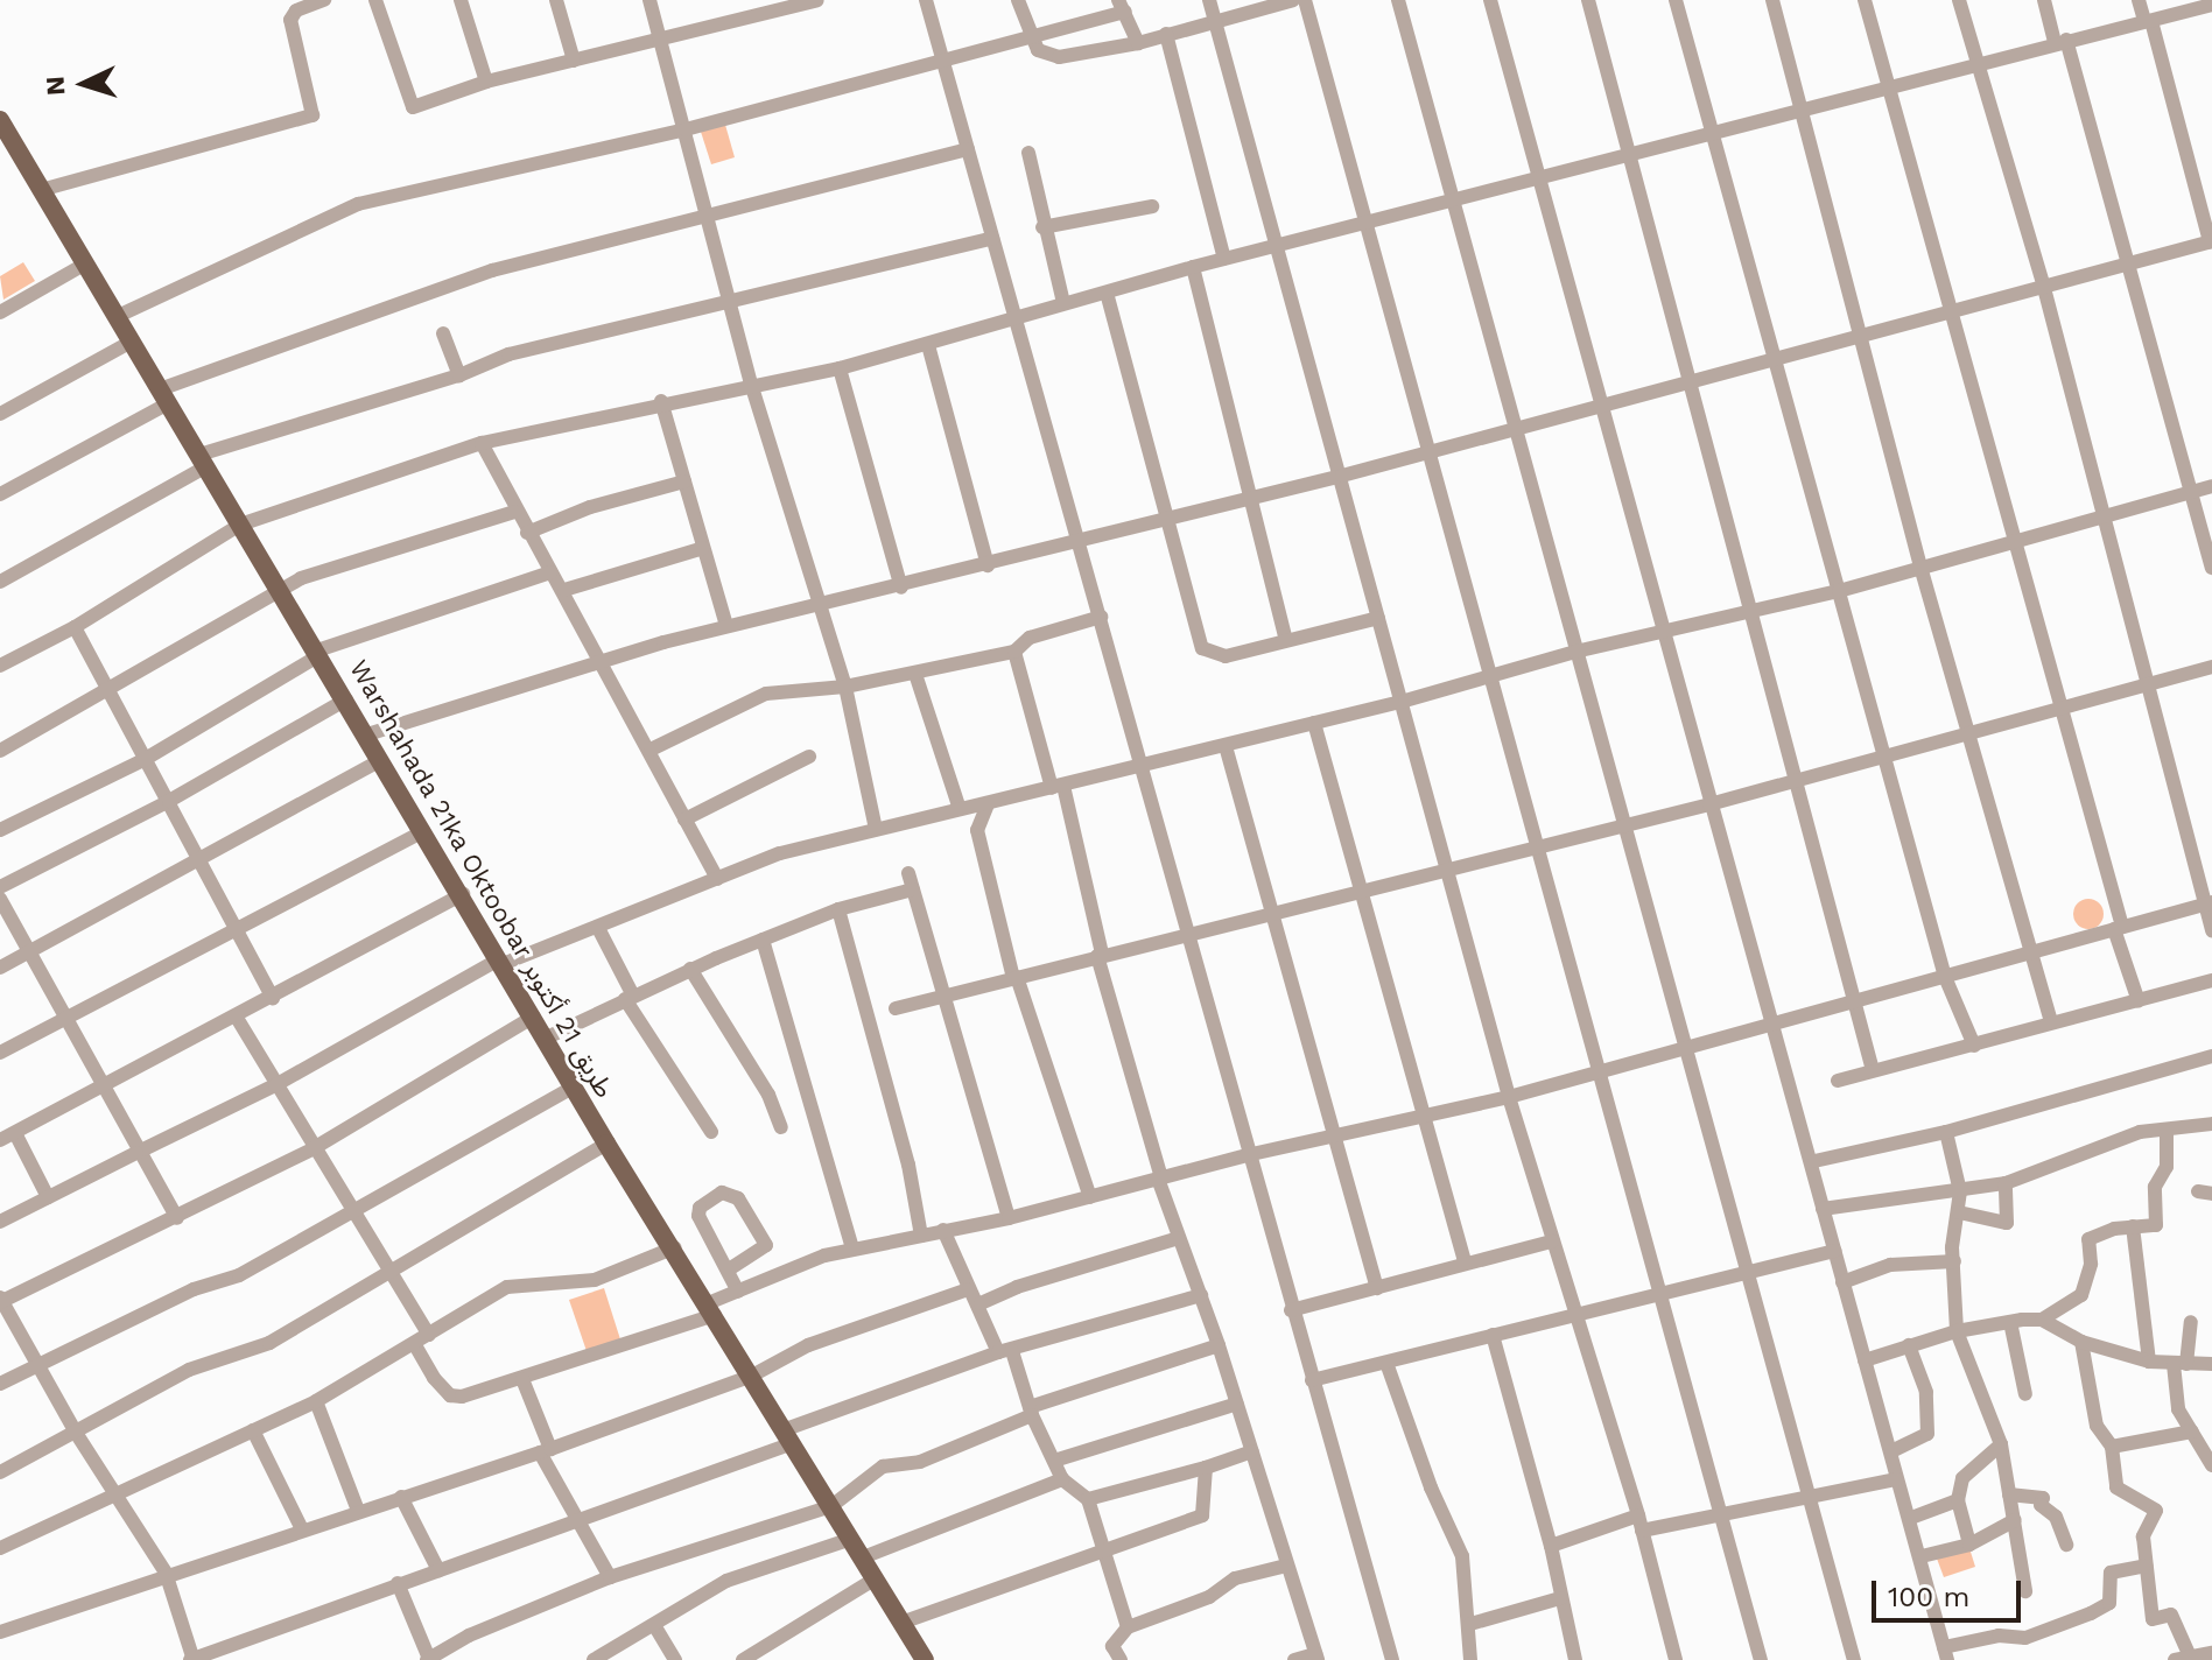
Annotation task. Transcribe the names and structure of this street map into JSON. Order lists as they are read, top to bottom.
{
  "streets": {
    "main road": ["Warshahada 21ka Oktoobar طريق 21 أكتوبر"]
  },
  "scale_bar": "100 m",
  "north": "left"
}
